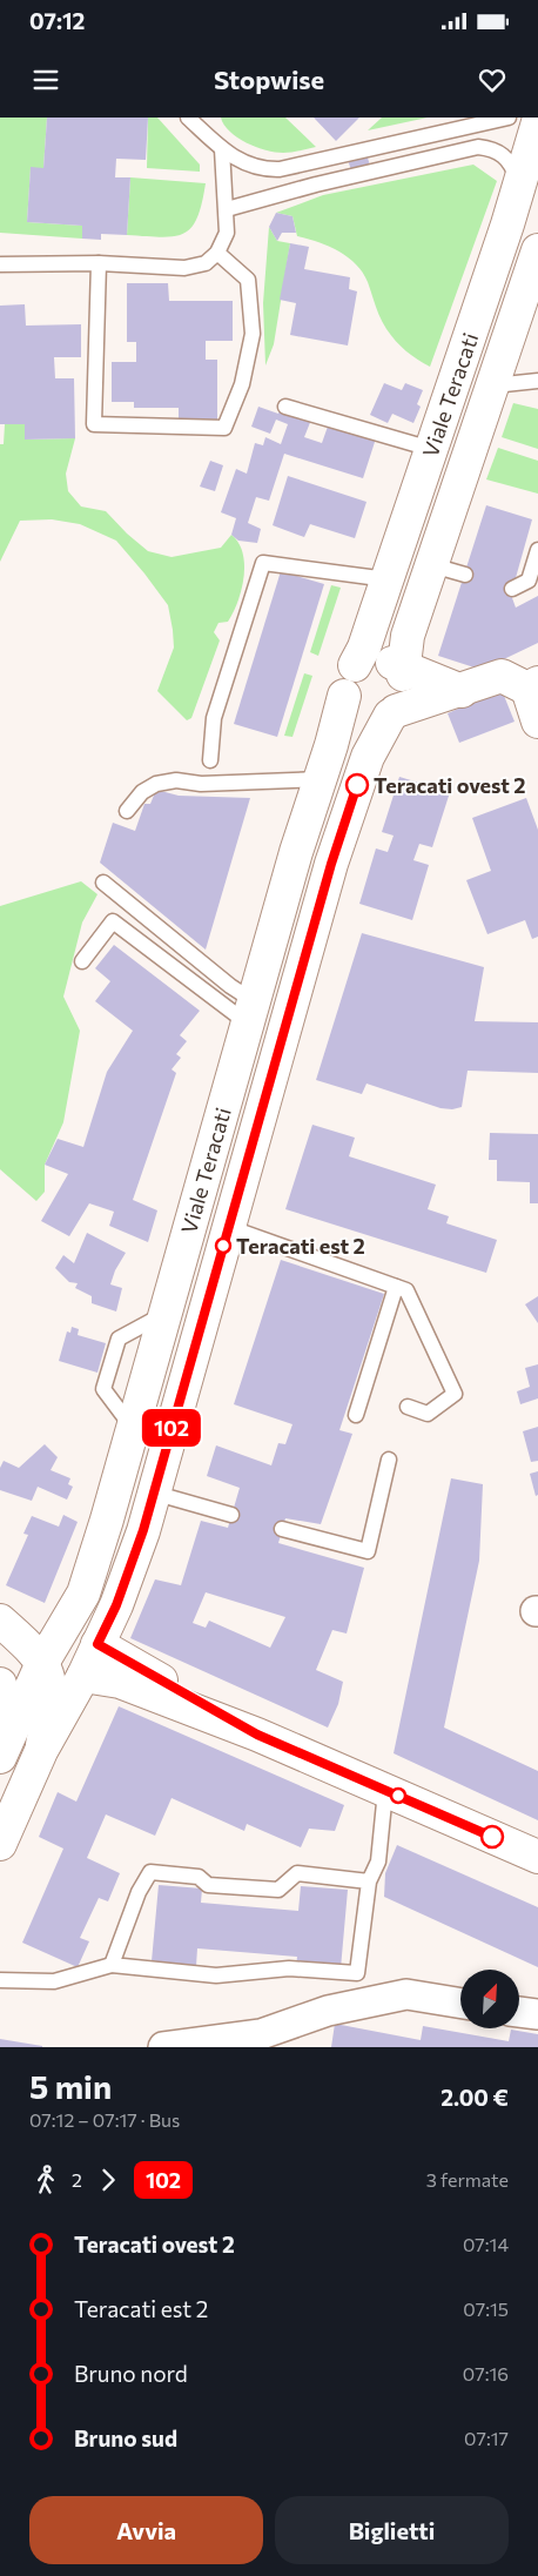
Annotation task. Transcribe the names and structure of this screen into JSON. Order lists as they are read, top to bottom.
{
  "streets": {
    "main road": ["Viale Teracati"]
  },
  "places": ["Teracati ovest 2", "Teracati est 2"],
  "lines": ["bus line 102"],
  "north": "top right",
  "page": {
    "status": "07:12",
    "header": "Stopwise",
    "on_map": "102",
    "heading": ["5 min", "07:12 – 07:17 · Bus", "2.00 €"],
    "legs": ["2", "102", "3 fermate"],
    "list": [
      {
        "name": "Teracati ovest 2",
        "value": "07:14"
      },
      {
        "name": "Teracati est 2",
        "value": "07:15"
      },
      {
        "name": "Bruno nord",
        "value": "07:16"
      },
      {
        "name": "Bruno sud",
        "value": "07:17"
      }
    ],
    "buttons": ["Avvia", "Biglietti"]
  }
}
